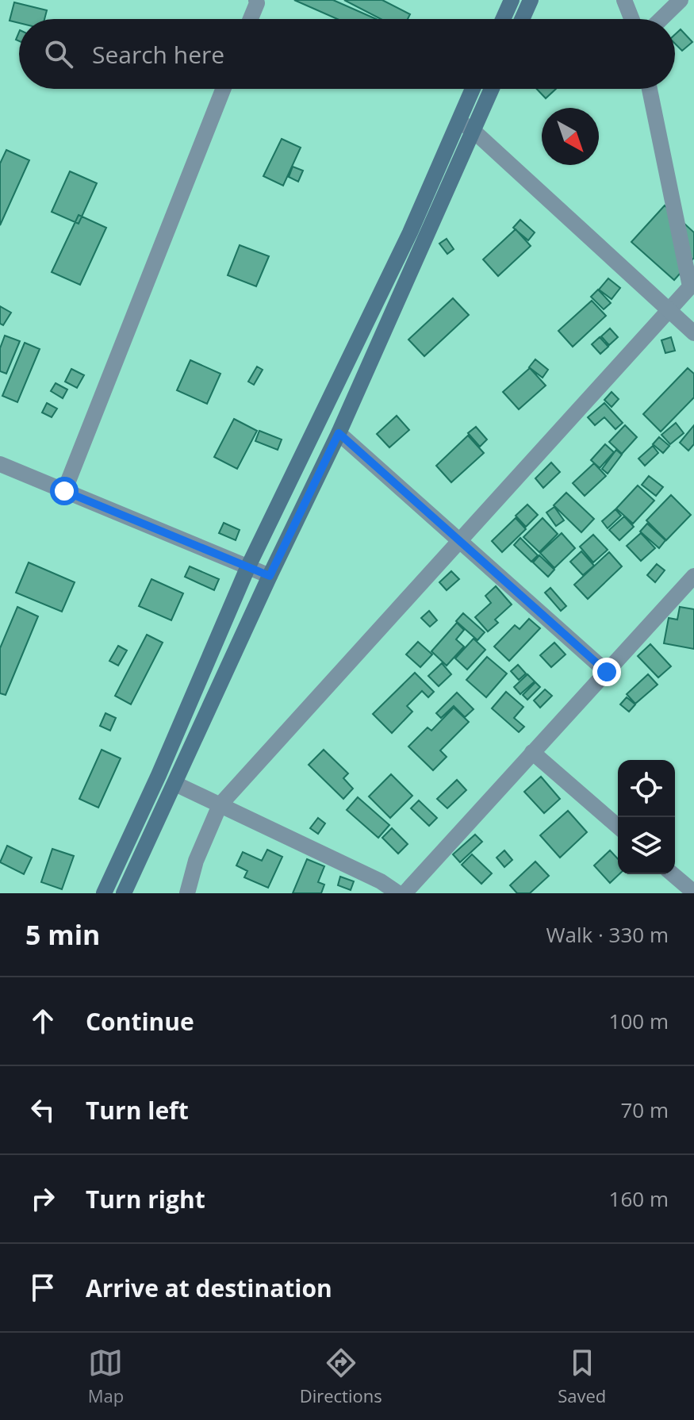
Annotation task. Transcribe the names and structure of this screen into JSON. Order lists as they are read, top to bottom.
{
  "north": "bottom right",
  "page": {
    "search": "Search here",
    "heading": ["5 min", "Walk · 330 m"],
    "list": [
      ["Continue", "100 m"],
      ["Turn left", "70 m"],
      ["Turn right", "160 m"],
      "Arrive at destination"
    ],
    "nav": ["Map", "Directions", "Saved"]
  }
}
